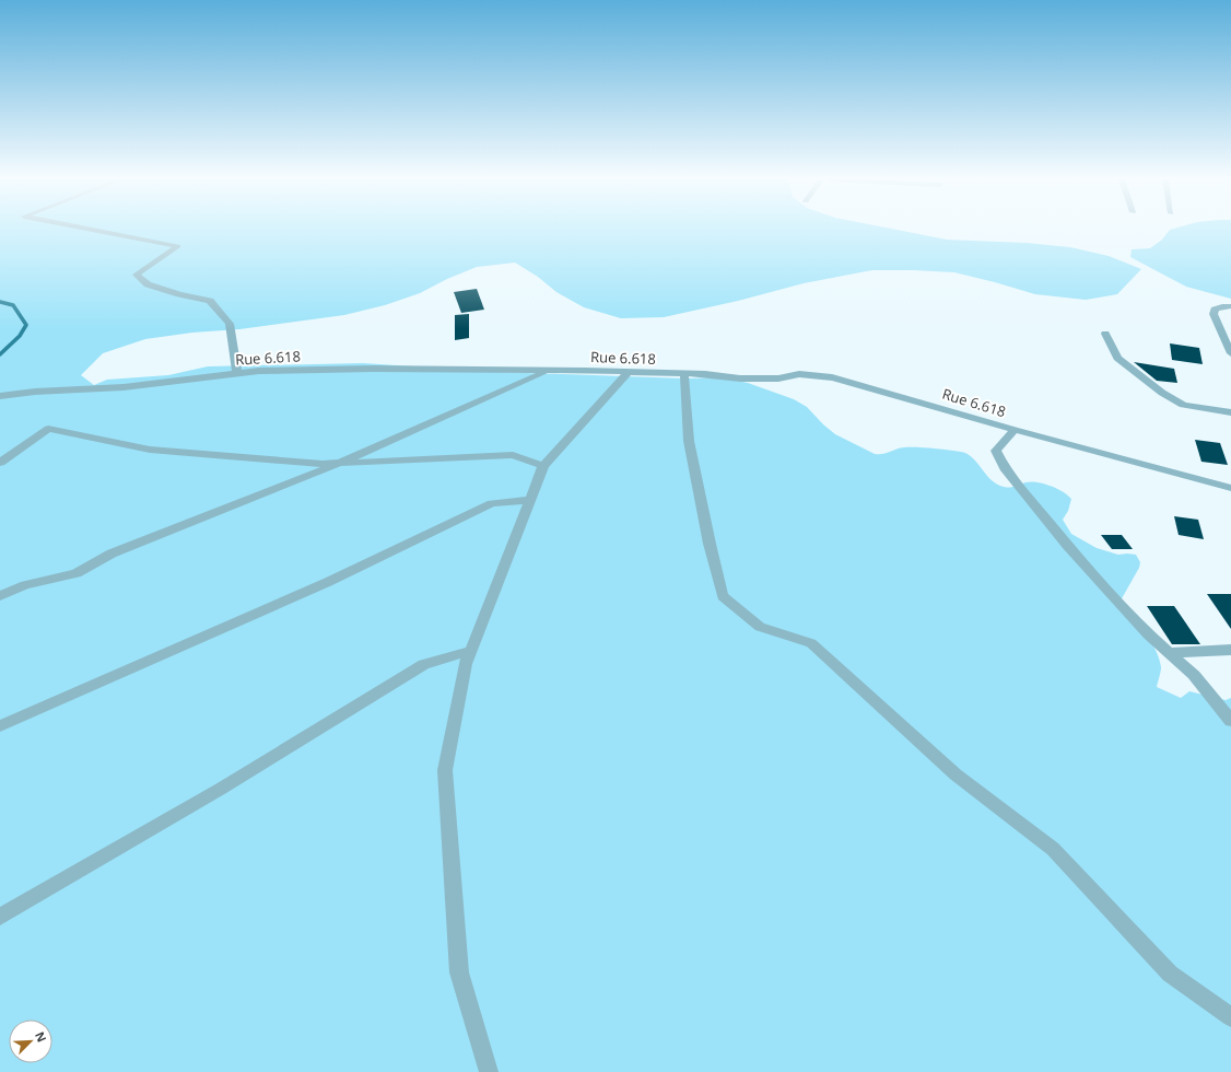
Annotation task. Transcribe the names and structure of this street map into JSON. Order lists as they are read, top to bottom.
{
  "streets": {
    "street": ["Rue 6.618"]
  },
  "north": "top right"
}
